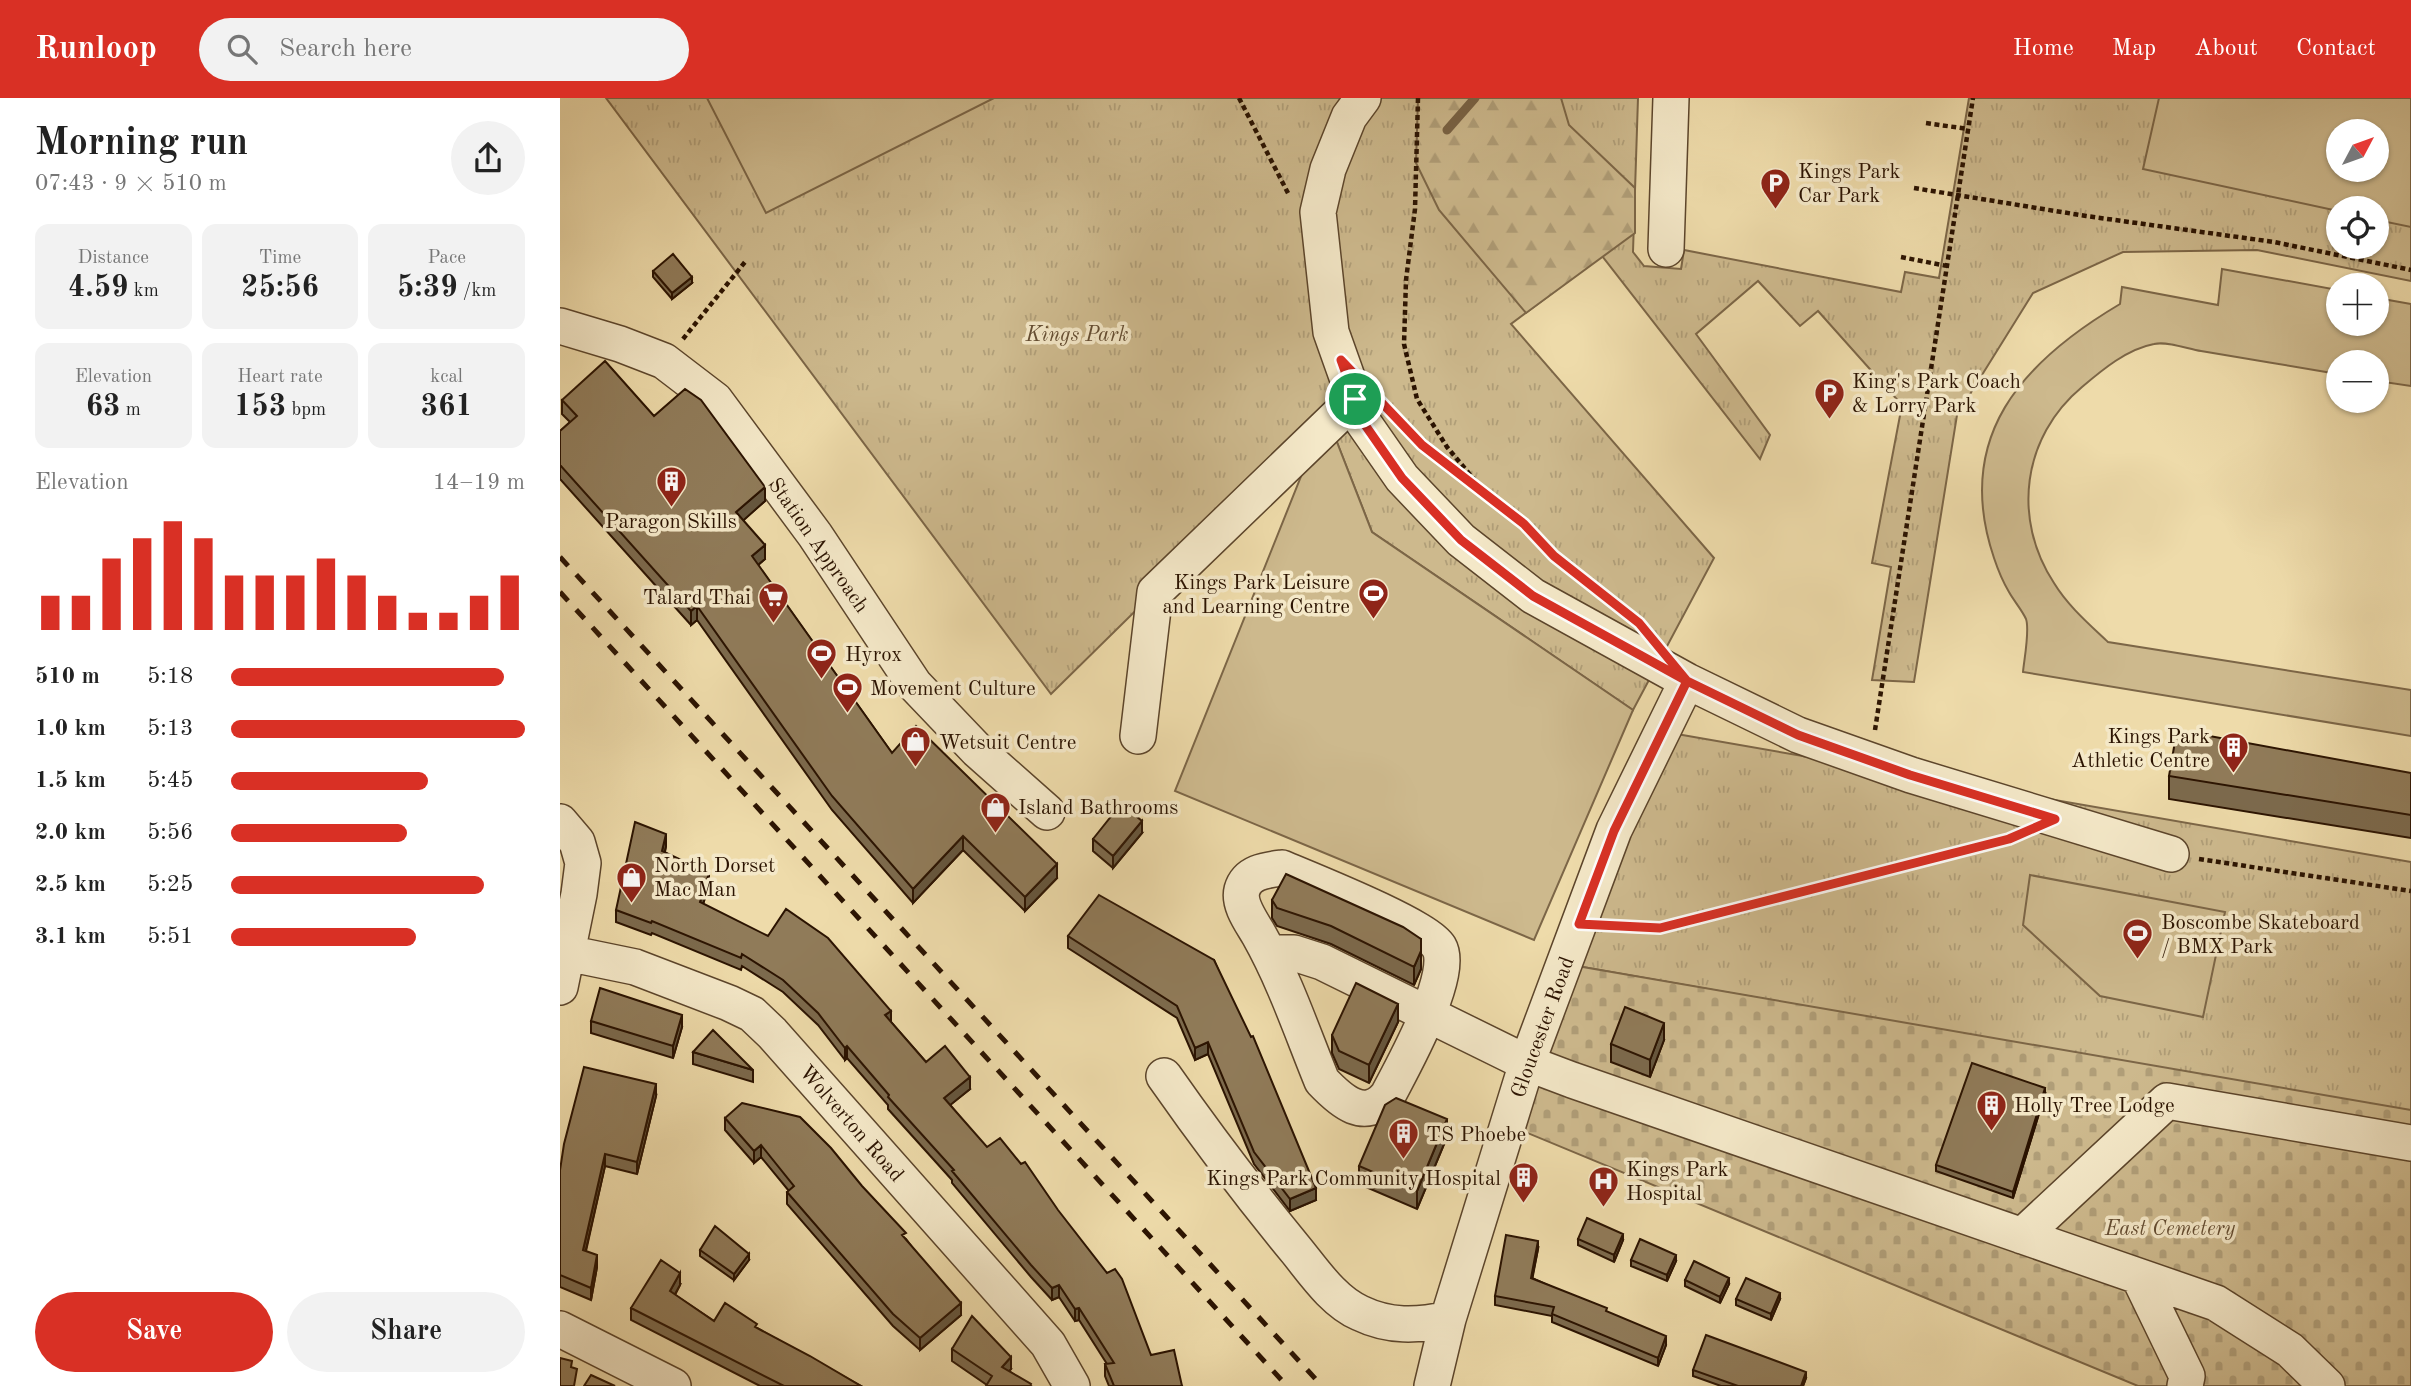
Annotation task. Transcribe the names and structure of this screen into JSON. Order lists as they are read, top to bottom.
{
  "streets": {
    "street": ["Station Approach", "Gloucester Road", "Wolverton Road"]
  },
  "parks": ["Kings Park", "East Cemetery"],
  "places": {
    "parking": ["Kings Park Car Park", "King's Park Coach & Lorry Park"],
    "building": [
      "Paragon Skills",
      "Kings Park Athletic Centre",
      "Holly Tree Lodge",
      "TS Phoebe",
      "Kings Park Community Hospital"
    ],
    "sports": [
      "Kings Park Leisure and Learning Centre",
      "Hyrox",
      "Movement Culture",
      "Boscombe Skateboard / BMX Park"
    ],
    "supermarket": ["Talard Thai"],
    "shop": ["Wetsuit Centre", "Island Bathrooms", "North Dorset Mac Man"],
    "hospital": ["Kings Park Hospital"]
  },
  "north": "top right",
  "page": {
    "header": "Runloop",
    "search": "Search here",
    "nav": [
      "Home",
      "Map",
      "About",
      "Contact"
    ],
    "heading": ["Morning run", "07:43 · 9 × 510 m"],
    "map_buttons": ["+", "−"],
    "stats": [
      ["Distance", "4.59 km"],
      ["Time", "25:56"],
      ["Pace", "5:39 /km"],
      ["Elevation", "63 m"],
      ["Heart rate", "153 bpm"],
      ["kcal", "361"]
    ],
    "chart": ["Elevation", "14–19 m"],
    "list": [
      {
        "name": "510 m",
        "note": "5:18"
      },
      {
        "name": "1.0 km",
        "note": "5:13"
      },
      {
        "name": "1.5 km",
        "note": "5:45"
      },
      {
        "name": "2.0 km",
        "note": "5:56"
      },
      {
        "name": "2.5 km",
        "note": "5:25"
      },
      {
        "name": "3.1 km",
        "note": "5:51"
      }
    ],
    "buttons": ["Save", "Share"]
  }
}
